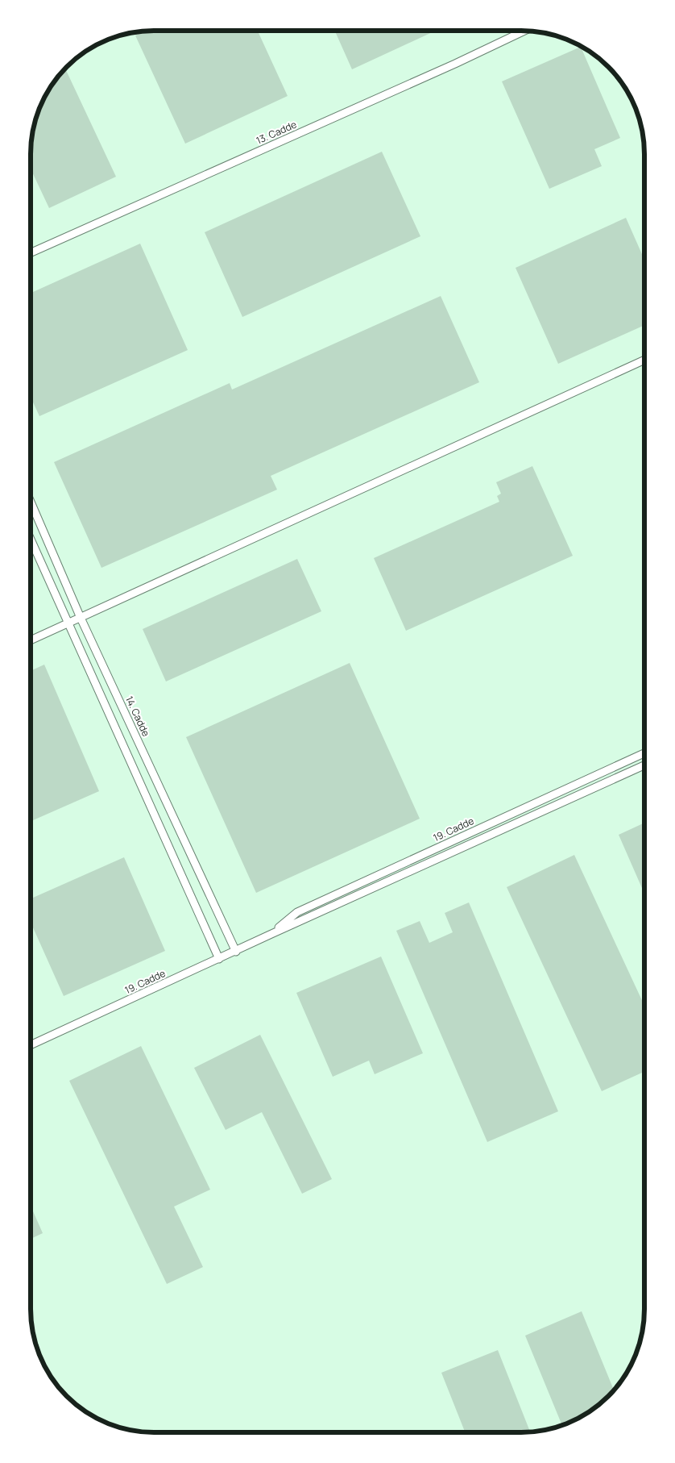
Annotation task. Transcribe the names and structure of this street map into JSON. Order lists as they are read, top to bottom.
{
  "streets": {
    "lane": ["13. Cadde", "14. Cadde", "19. Cadde"]
  },
  "crossings": [
    ["14. Cadde", "19. Cadde"]
  ]
}
